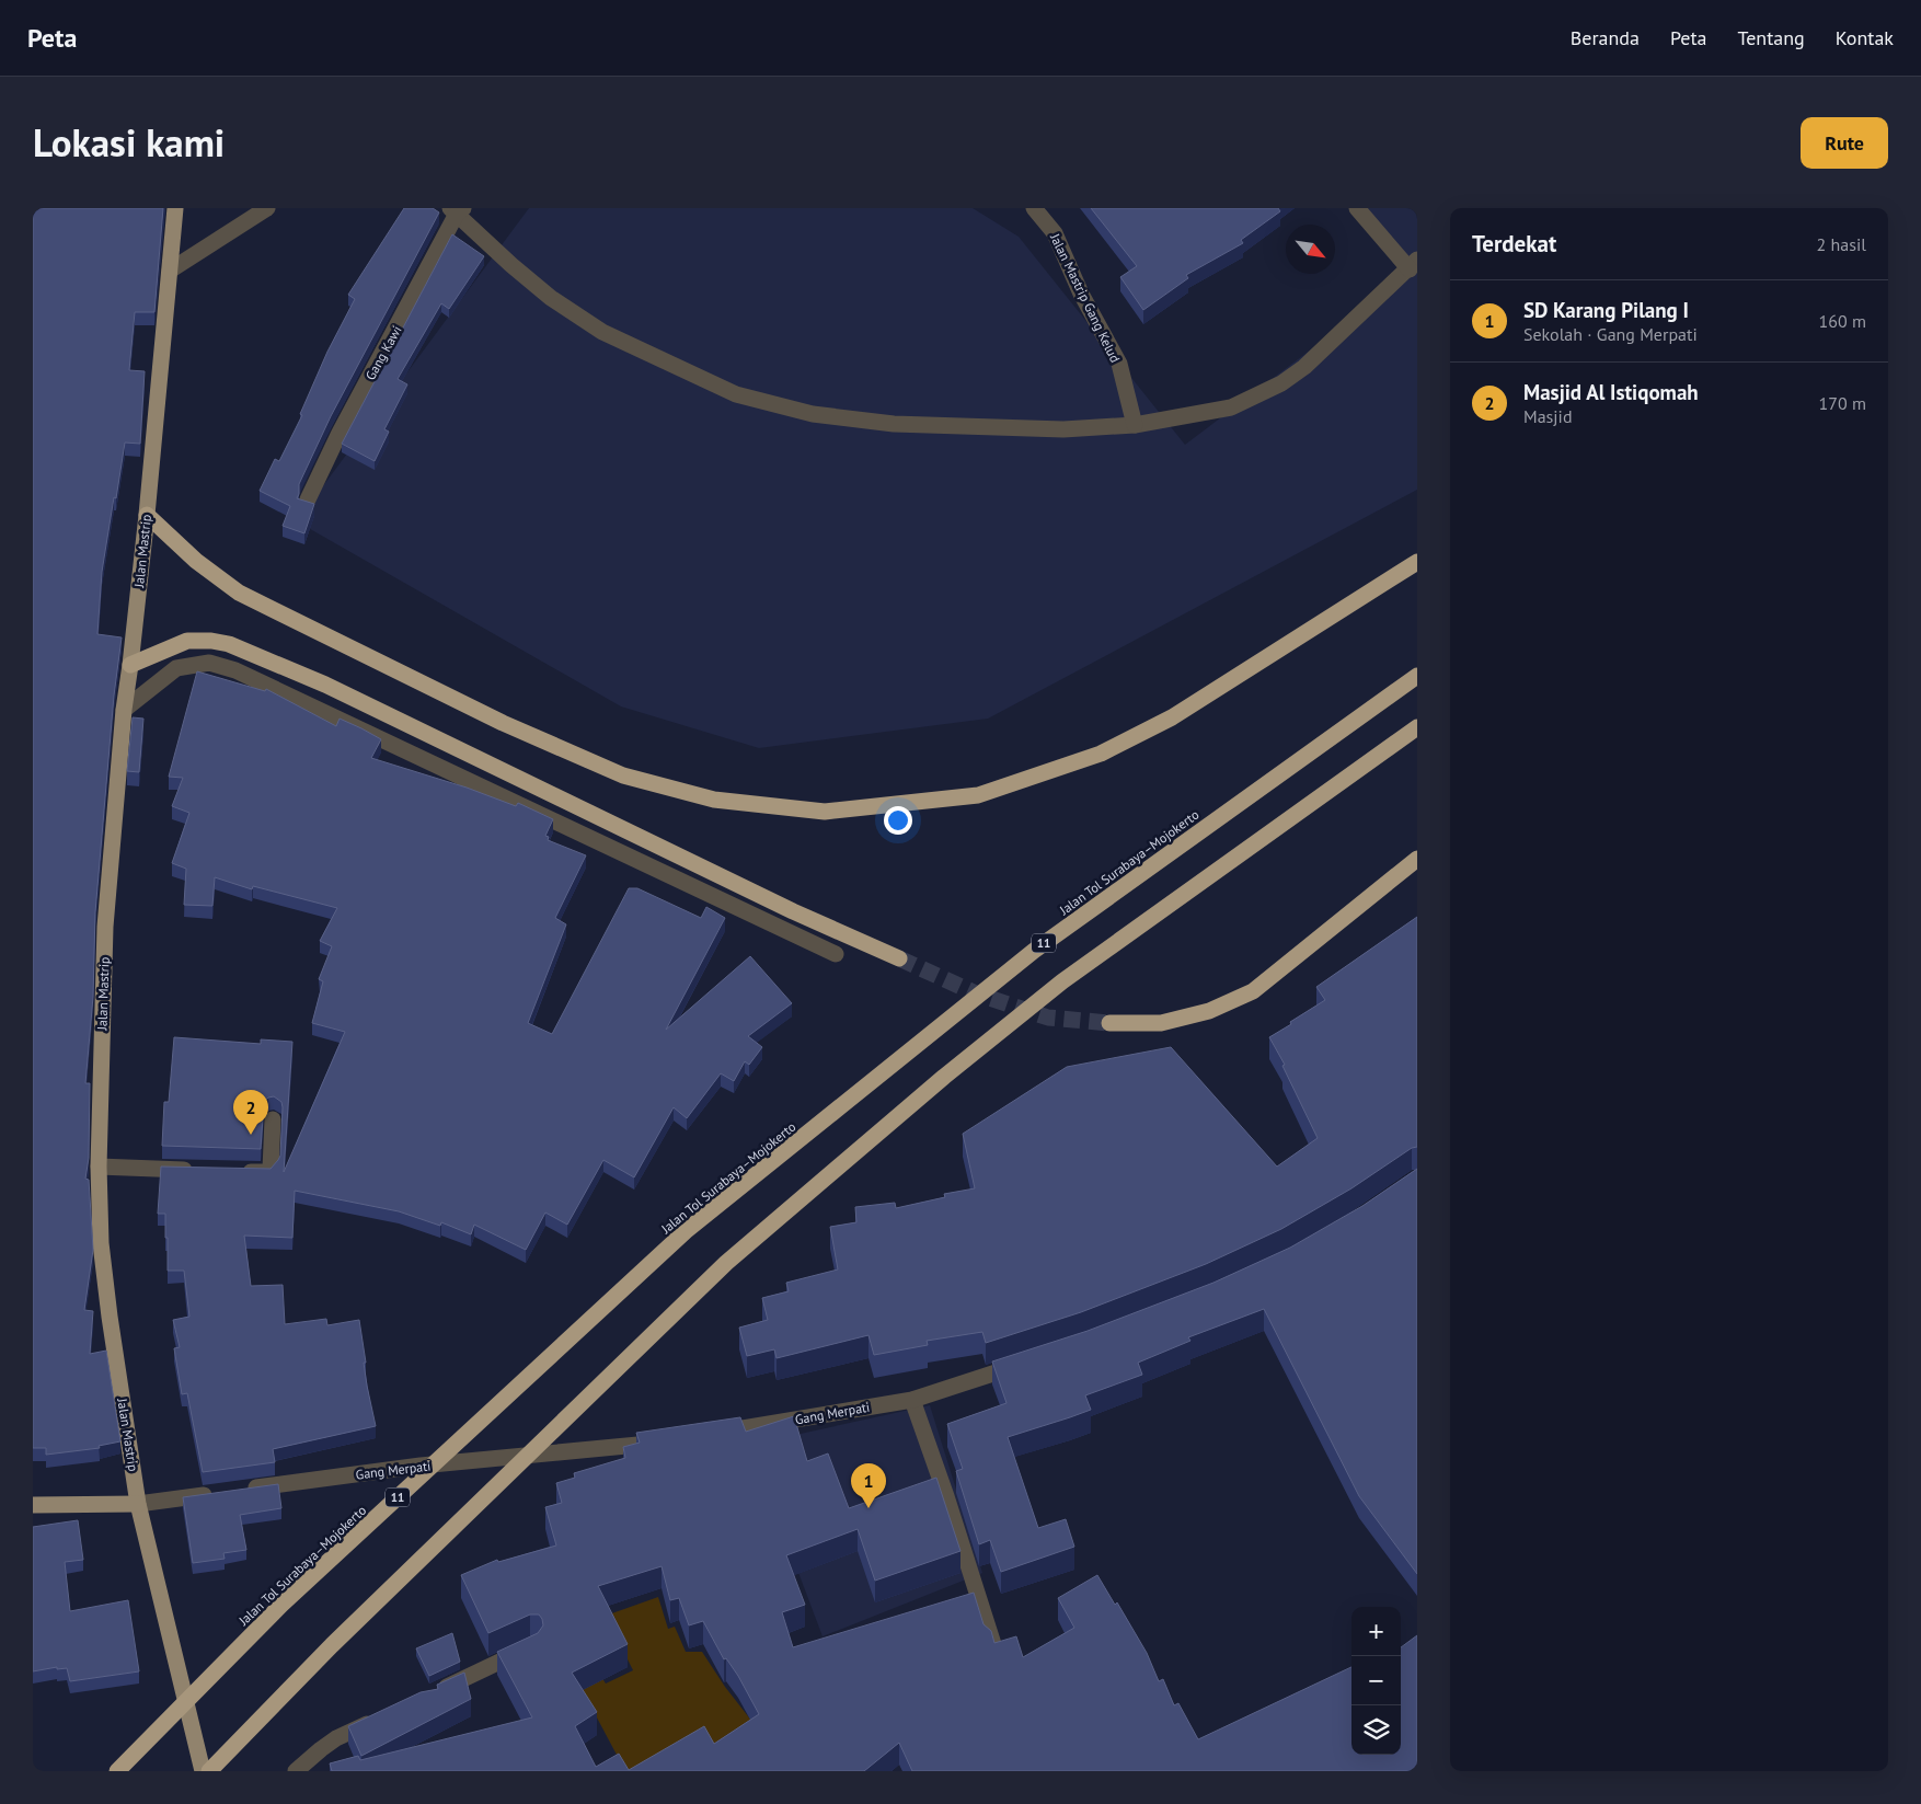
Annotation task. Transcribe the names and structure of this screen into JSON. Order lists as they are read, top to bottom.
{
  "streets": {
    "highway": ["Jalan Tol Surabaya–Mojokerto", "11"],
    "main road": ["Jalan Mastrip"],
    "street": ["Jalan Mastrip Gang Kelud", "Gang Kawi", "Gang Merpati"]
  },
  "north": "bottom right",
  "page": {
    "header": "Peta",
    "nav": [
      "Beranda",
      "Peta",
      "Tentang",
      "Kontak"
    ],
    "title": "Lokasi kami",
    "buttons": "Rute",
    "heading": ["Terdekat", "2 hasil"],
    "list": [
      {
        "mark": "1",
        "name": "SD Karang Pilang I",
        "note": "Sekolah · Gang Merpati",
        "value": "160 m"
      },
      {
        "mark": "2",
        "name": "Masjid Al Istiqomah",
        "note": "Masjid",
        "value": "170 m"
      }
    ],
    "pins": ["2", "1"],
    "map_buttons": ["+", "−"]
  }
}
